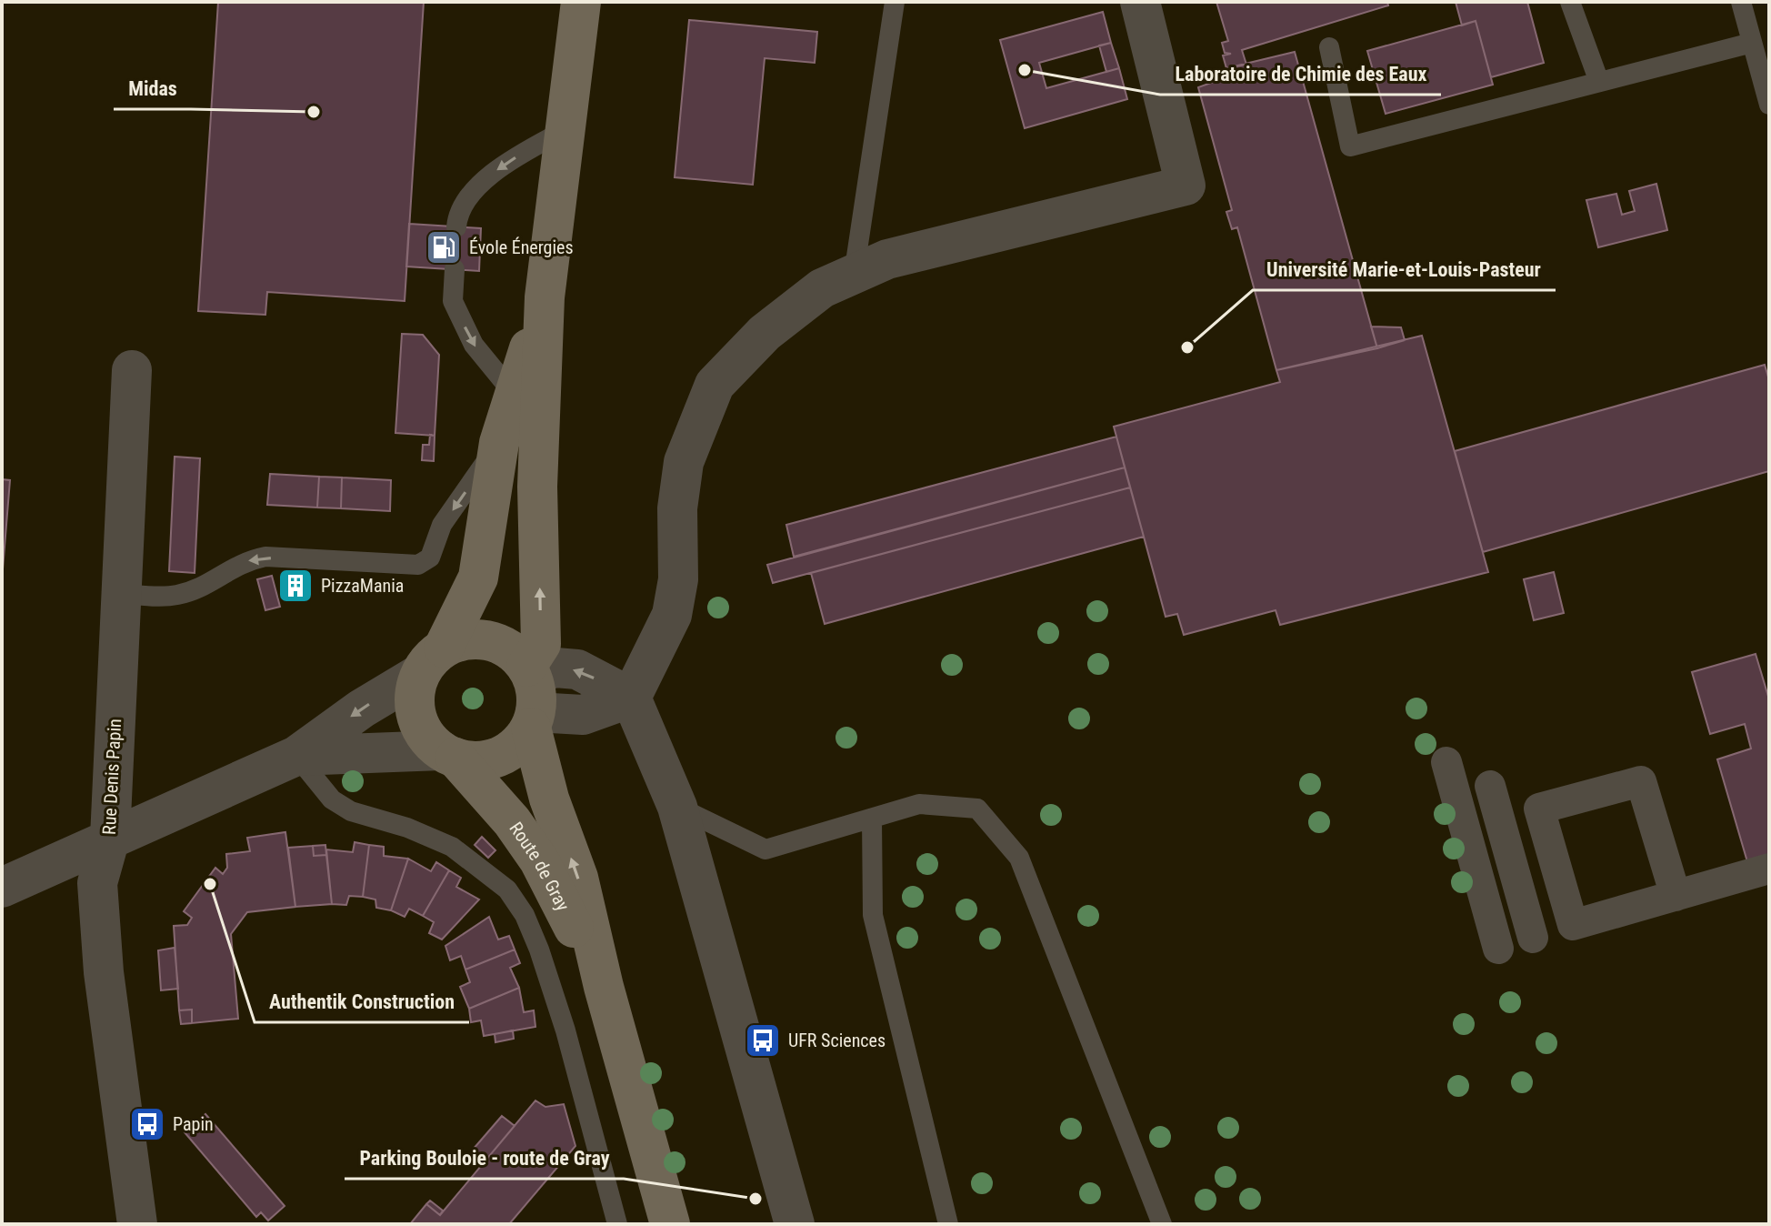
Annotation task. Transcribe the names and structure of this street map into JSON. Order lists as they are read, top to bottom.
{
  "streets": {
    "main road": ["Route de Gray"],
    "street": ["Rue Denis Papin"]
  },
  "places": {
    "other": [
      "Laboratoire de Chimie des Eaux",
      "Midas",
      "Université Marie-et-Louis-Pasteur",
      "Authentik Construction",
      "Parking Bouloie - route de Gray"
    ],
    "fuel station": ["Évole Énergies"],
    "building": ["PizzaMania"],
    "bus stop": ["UFR Sciences", "Papin"]
  }
}
